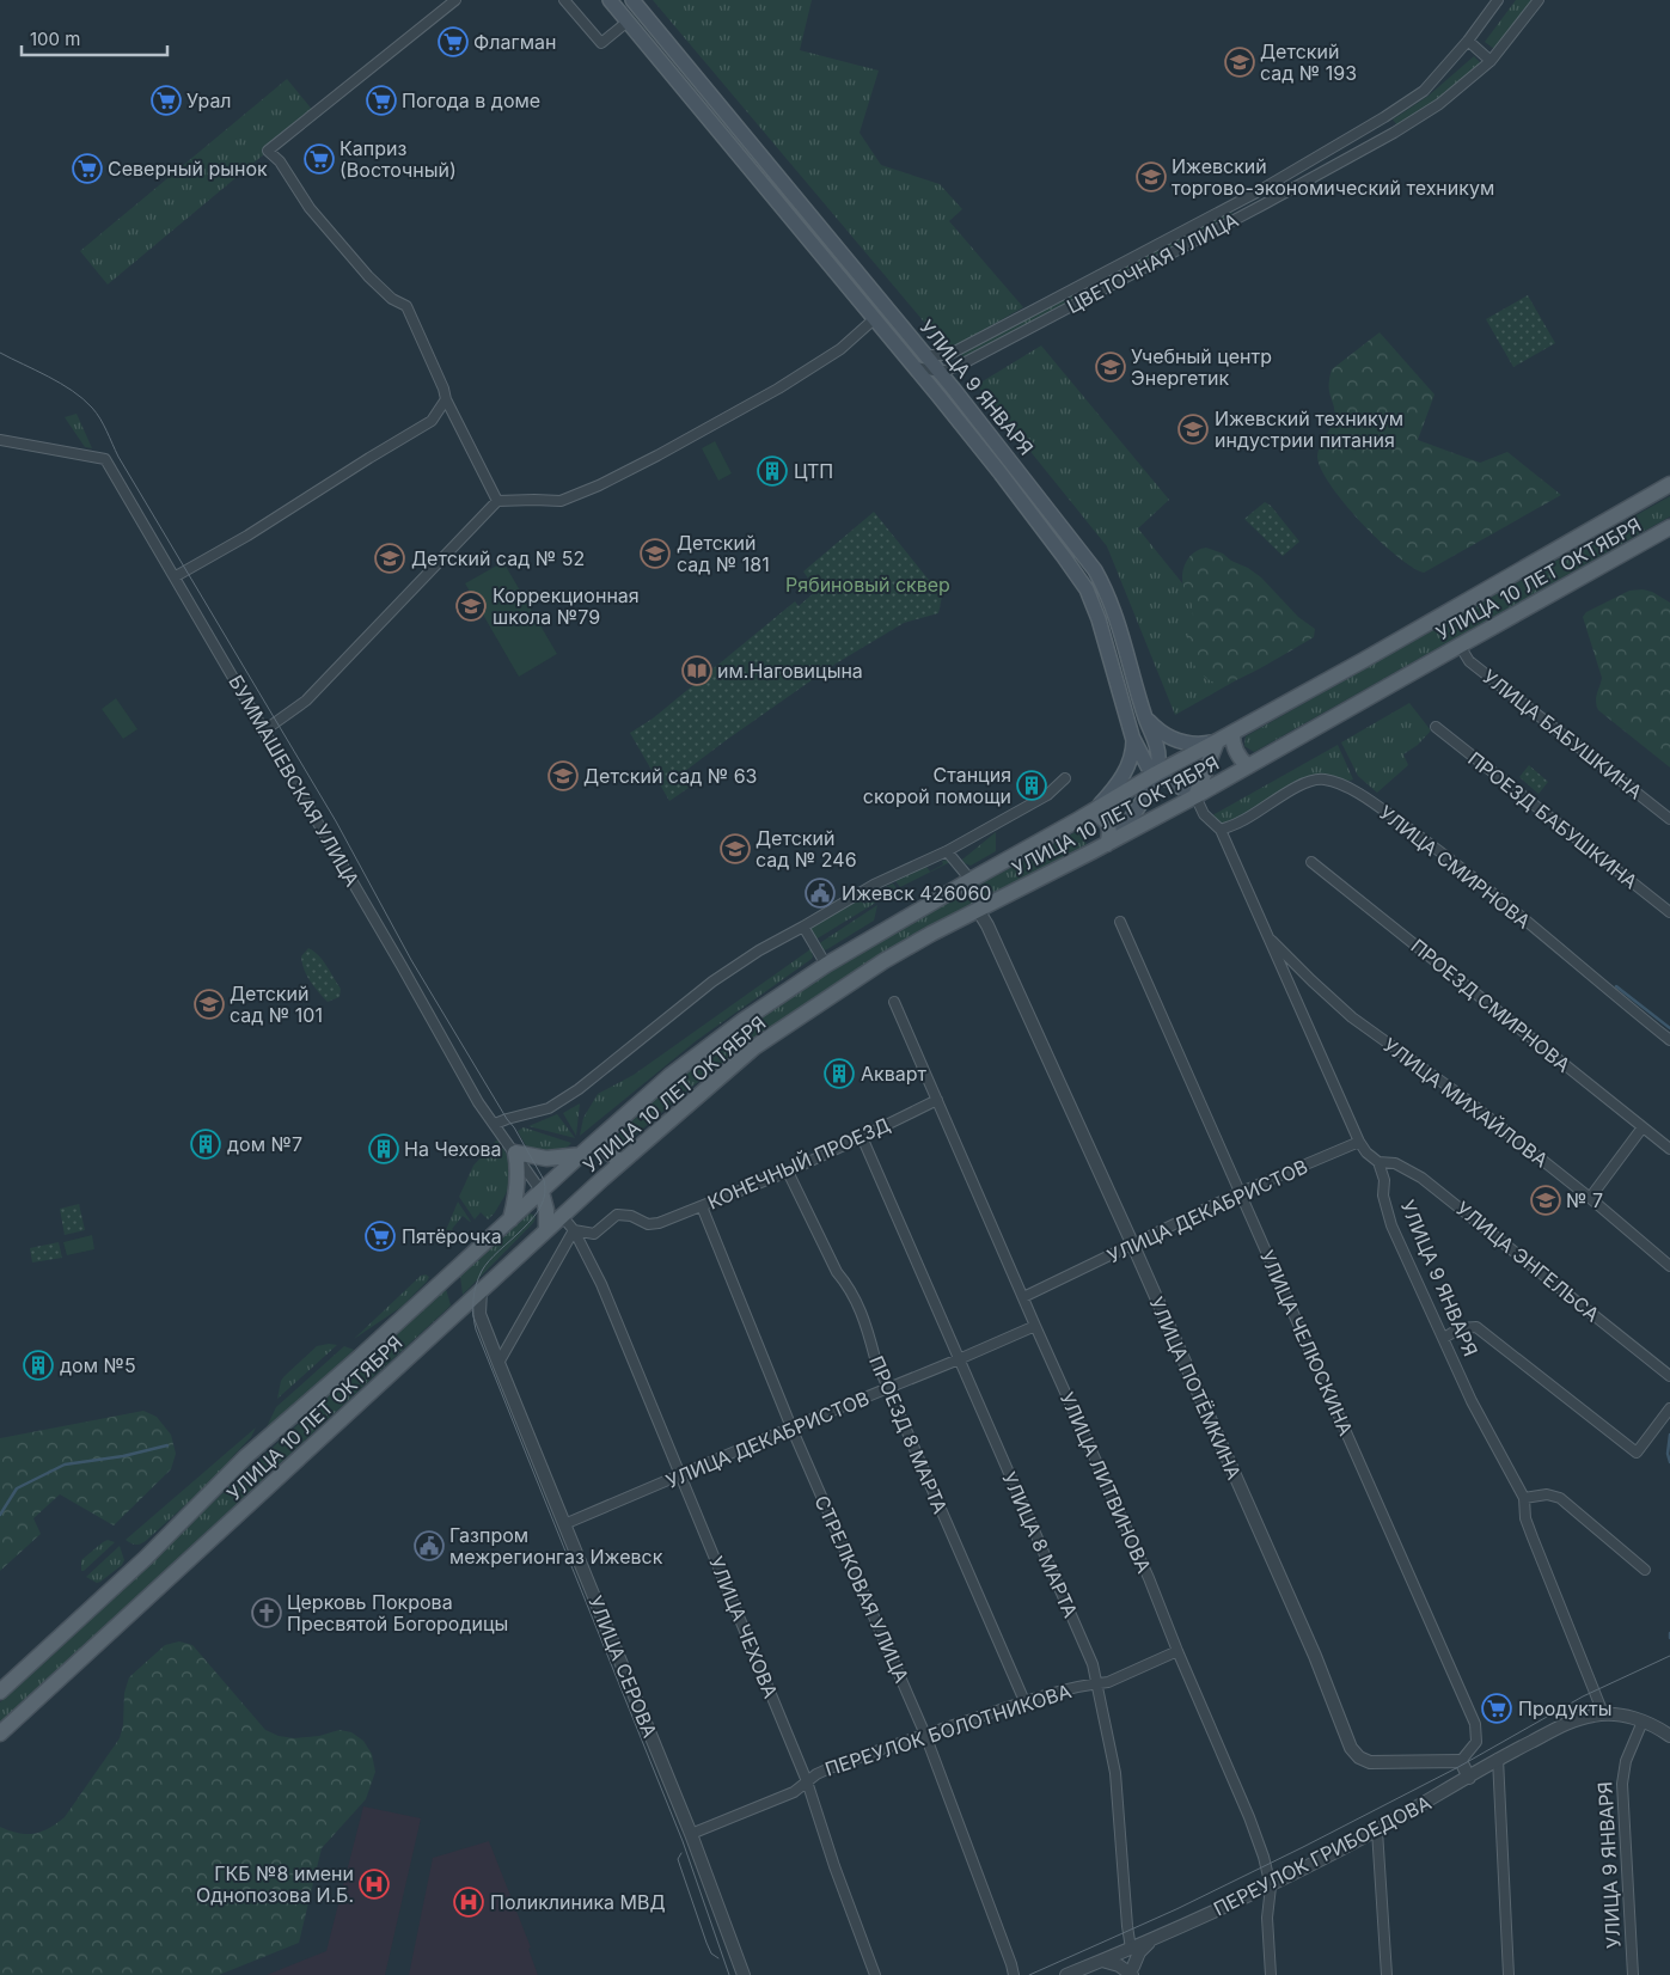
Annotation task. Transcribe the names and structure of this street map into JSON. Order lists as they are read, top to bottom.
{
  "streets": {
    "main road": ["УЛИЦА 9 ЯНВАРЯ", "УЛИЦА 10 ЛЕТ ОКТЯБРЯ"],
    "street": [
      "ЦВЕТОЧНАЯ УЛИЦА",
      "УЛИЦА БАБУШКИНА",
      "БУММАШЕВСКАЯ УЛИЦА",
      "ПРОЕЗД БАБУШКИНА",
      "УЛИЦА СМИРНОВА",
      "ПРОЕЗД СМИРНОВА",
      "УЛИЦА МИХАЙЛОВА",
      "КОНЕЧНЫЙ ПРОЕЗД",
      "УЛИЦА ДЕКАБРИСТОВ",
      "УЛИЦА ЭНГЕЛЬСА",
      "УЛИЦА ЧЕЛЮСКИНА",
      "УЛИЦА ПОТЁМКИНА",
      "ПРОЕЗД 8 МАРТА",
      "УЛИЦА ЛИТВИНОВА",
      "УЛИЦА 8 МАРТА",
      "СТРЕЛКОВАЯ УЛИЦА",
      "УЛИЦА ЧЕХОВА",
      "УЛИЦА СЕРОВА",
      "ПЕРЕУЛОК БОЛОТНИКОВА",
      "ПЕРЕУЛОК ГРИБОЕДОВА"
    ]
  },
  "crossings": [
    ["ЦВЕТОЧНАЯ УЛИЦА", "УЛИЦА 9 ЯНВАРЯ"],
    ["УЛИЦА 9 ЯНВАРЯ", "УЛИЦА 10 ЛЕТ ОКТЯБРЯ"],
    ["УЛИЦА 9 ЯНВАРЯ", "УЛИЦА ЭНГЕЛЬСА"],
    ["УЛИЦА 9 ЯНВАРЯ", "ПЕРЕУЛОК ГРИБОЕДОВА"],
    ["УЛИЦА 10 ЛЕТ ОКТЯБРЯ", "УЛИЦА БАБУШКИНА"],
    ["УЛИЦА 10 ЛЕТ ОКТЯБРЯ", "БУММАШЕВСКАЯ УЛИЦА"],
    ["УЛИЦА 10 ЛЕТ ОКТЯБРЯ", "УЛИЦА ПОТЁМКИНА"],
    ["УЛИЦА 10 ЛЕТ ОКТЯБРЯ", "УЛИЦА ЧЕХОВА"],
    ["УЛИЦА 10 ЛЕТ ОКТЯБРЯ", "УЛИЦА СЕРОВА"],
    ["КОНЕЧНЫЙ ПРОЕЗД", "ПРОЕЗД 8 МАРТА"],
    ["КОНЕЧНЫЙ ПРОЕЗД", "УЛИЦА ЛИТВИНОВА"],
    ["КОНЕЧНЫЙ ПРОЕЗД", "УЛИЦА 8 МАРТА"],
    ["КОНЕЧНЫЙ ПРОЕЗД", "СТРЕЛКОВАЯ УЛИЦА"],
    ["КОНЕЧНЫЙ ПРОЕЗД", "УЛИЦА ЧЕХОВА"],
    ["УЛИЦА ДЕКАБРИСТОВ", "УЛИЦА ЧЕЛЮСКИНА"],
    ["УЛИЦА ДЕКАБРИСТОВ", "УЛИЦА ПОТЁМКИНА"],
    ["УЛИЦА ДЕКАБРИСТОВ", "ПРОЕЗД 8 МАРТА"],
    ["УЛИЦА ДЕКАБРИСТОВ", "УЛИЦА ЛИТВИНОВА"],
    ["УЛИЦА ДЕКАБРИСТОВ", "УЛИЦА 8 МАРТА"],
    ["УЛИЦА ДЕКАБРИСТОВ", "СТРЕЛКОВАЯ УЛИЦА"],
    ["УЛИЦА ДЕКАБРИСТОВ", "УЛИЦА ЧЕХОВА"],
    ["УЛИЦА ДЕКАБРИСТОВ", "УЛИЦА СЕРОВА"],
    ["УЛИЦА ЧЕЛЮСКИНА", "УЛИЦА ПОТЁМКИНА"],
    ["ПРОЕЗД 8 МАРТА", "ПЕРЕУЛОК БОЛОТНИКОВА"],
    ["УЛИЦА ЛИТВИНОВА", "ПЕРЕУЛОК БОЛОТНИКОВА"],
    ["УЛИЦА ЛИТВИНОВА", "ПЕРЕУЛОК ГРИБОЕДОВА"],
    ["УЛИЦА 8 МАРТА", "ПЕРЕУЛОК БОЛОТНИКОВА"],
    ["УЛИЦА 8 МАРТА", "ПЕРЕУЛОК ГРИБОЕДОВА"],
    ["СТРЕЛКОВАЯ УЛИЦА", "ПЕРЕУЛОК БОЛОТНИКОВА"],
    ["УЛИЦА ЧЕХОВА", "ПЕРЕУЛОК БОЛОТНИКОВА"],
    ["УЛИЦА СЕРОВА", "ПЕРЕУЛОК БОЛОТНИКОВА"]
  ],
  "parks": ["Рябиновый сквер"],
  "places": {
    "supermarket": [
      "Флагман",
      "Урал",
      "Погода в доме",
      "Каприз (Восточный)",
      "Северный рынок",
      "Пятёрочка",
      "Продукты"
    ],
    "school or university": [
      "Детский сад № 193",
      "Ижевский торгово-экономический техникум",
      "Учебный центр Энергетик",
      "Ижевский техникум индустрии питания",
      "Детский сад № 181",
      "Детский сад № 52",
      "Коррекционная школа №79",
      "Детский сад № 63",
      "Детский сад № 246",
      "Детский сад № 101",
      "№ 7"
    ],
    "building": [
      "ЦТП",
      "Станция скорой помощи",
      "Акварт",
      "дом №7",
      "На Чехова",
      "дом №5"
    ],
    "library": ["им.Наговицына"],
    "public building": ["Ижевск 426060", "Газпром межрегионгаз Ижевск"],
    "church": ["Церковь Покрова Пресвятой Богородицы"],
    "hospital": ["ГКБ №8 имени Однопозова И.Б.", "Поликлиника МВД"]
  },
  "scale_bar": "100 m"
}
